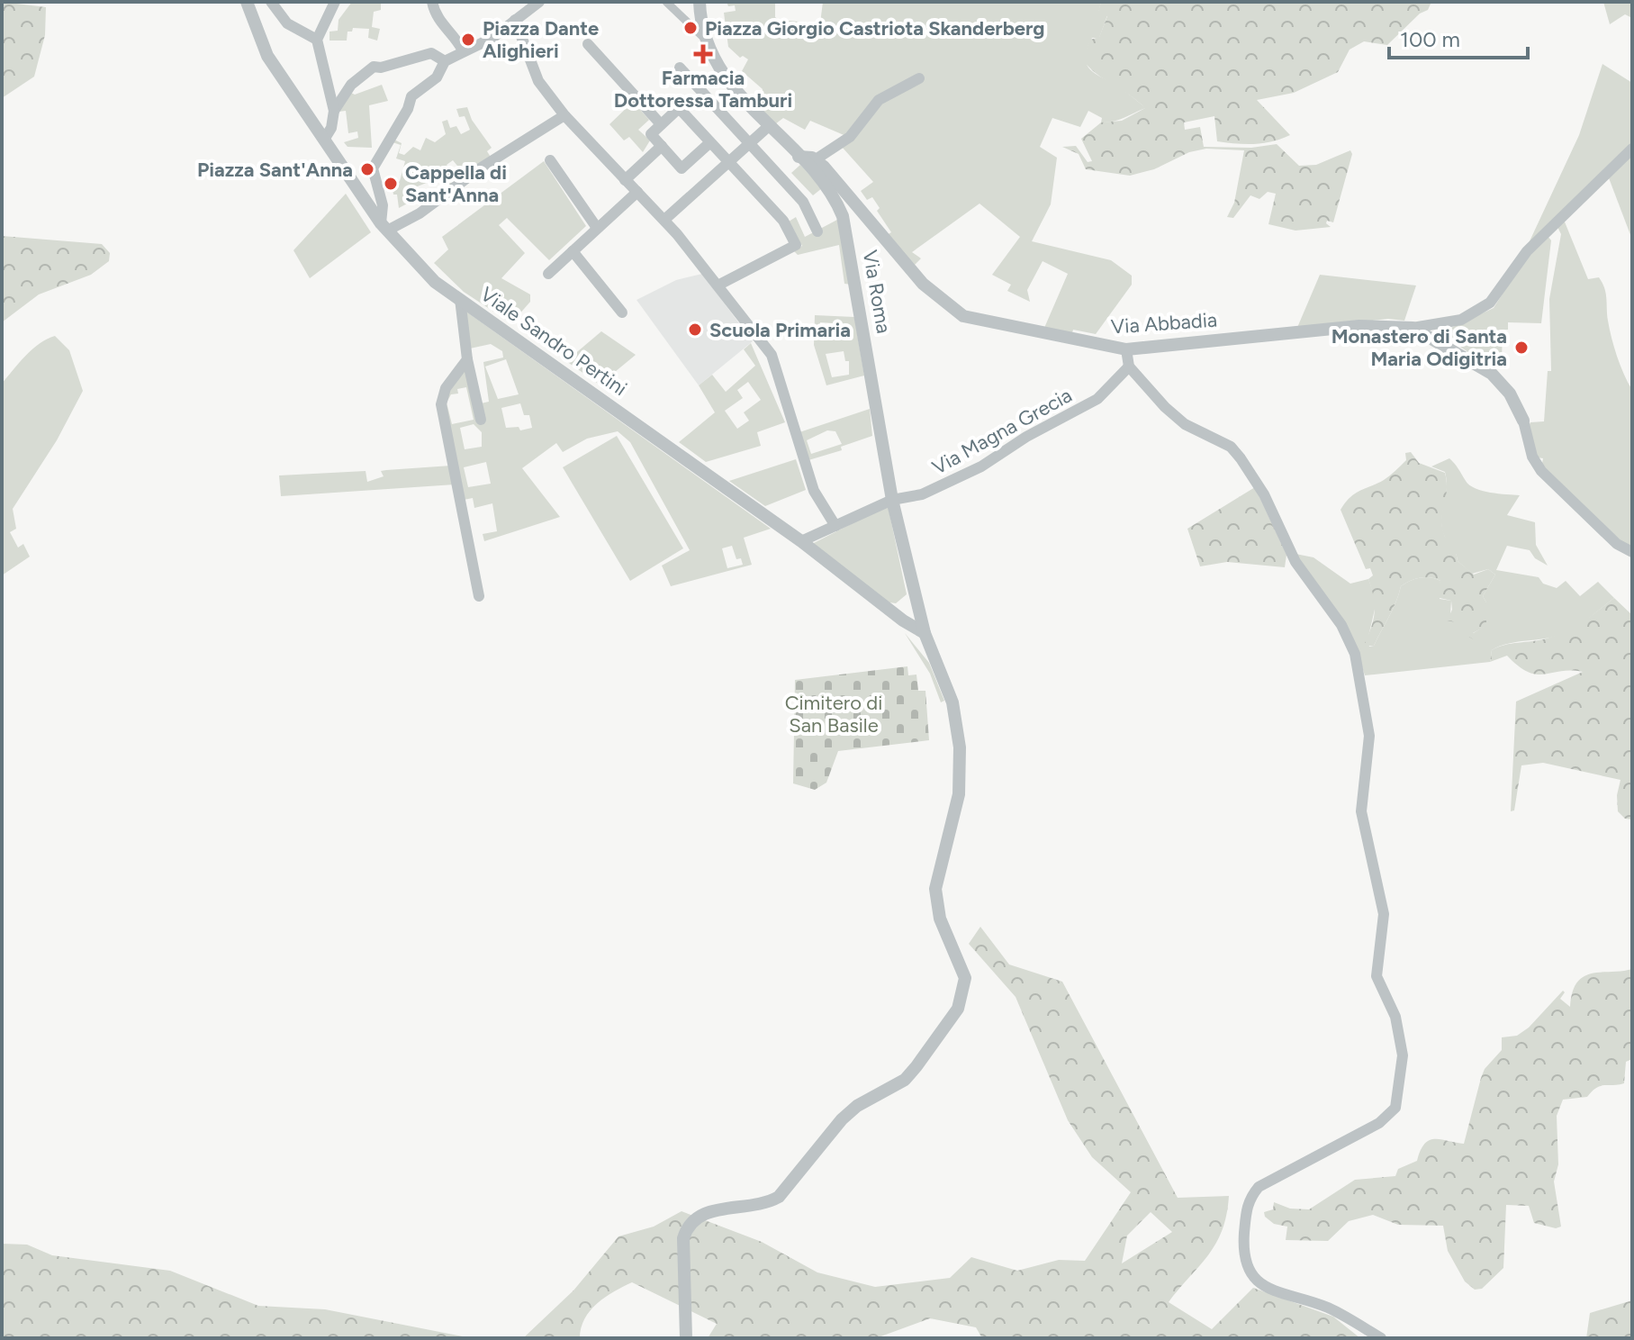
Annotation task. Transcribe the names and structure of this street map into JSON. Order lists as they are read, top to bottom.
{
  "streets": {
    "street": [
      "Via Roma",
      "Via Abbadia",
      "Viale Sandro Pertini",
      "Via Magna Grecia"
    ]
  },
  "crossings": [
    ["Via Roma", "Viale Sandro Pertini"],
    ["Via Roma", "Via Magna Grecia"],
    ["Viale Sandro Pertini", "Via Magna Grecia"]
  ],
  "parks": ["Cimitero di San Basile"],
  "places": {
    "other": [
      "Piazza Giorgio Castriota Skanderberg",
      "Piazza Dante Alighieri",
      "Piazza Sant'Anna",
      "Cappella di Sant'Anna",
      "Scuola Primaria",
      "Monastero di Santa Maria Odigitria"
    ],
    "health": ["Farmacia Dottoressa Tamburi"]
  },
  "scale_bar": "100 m"
}
